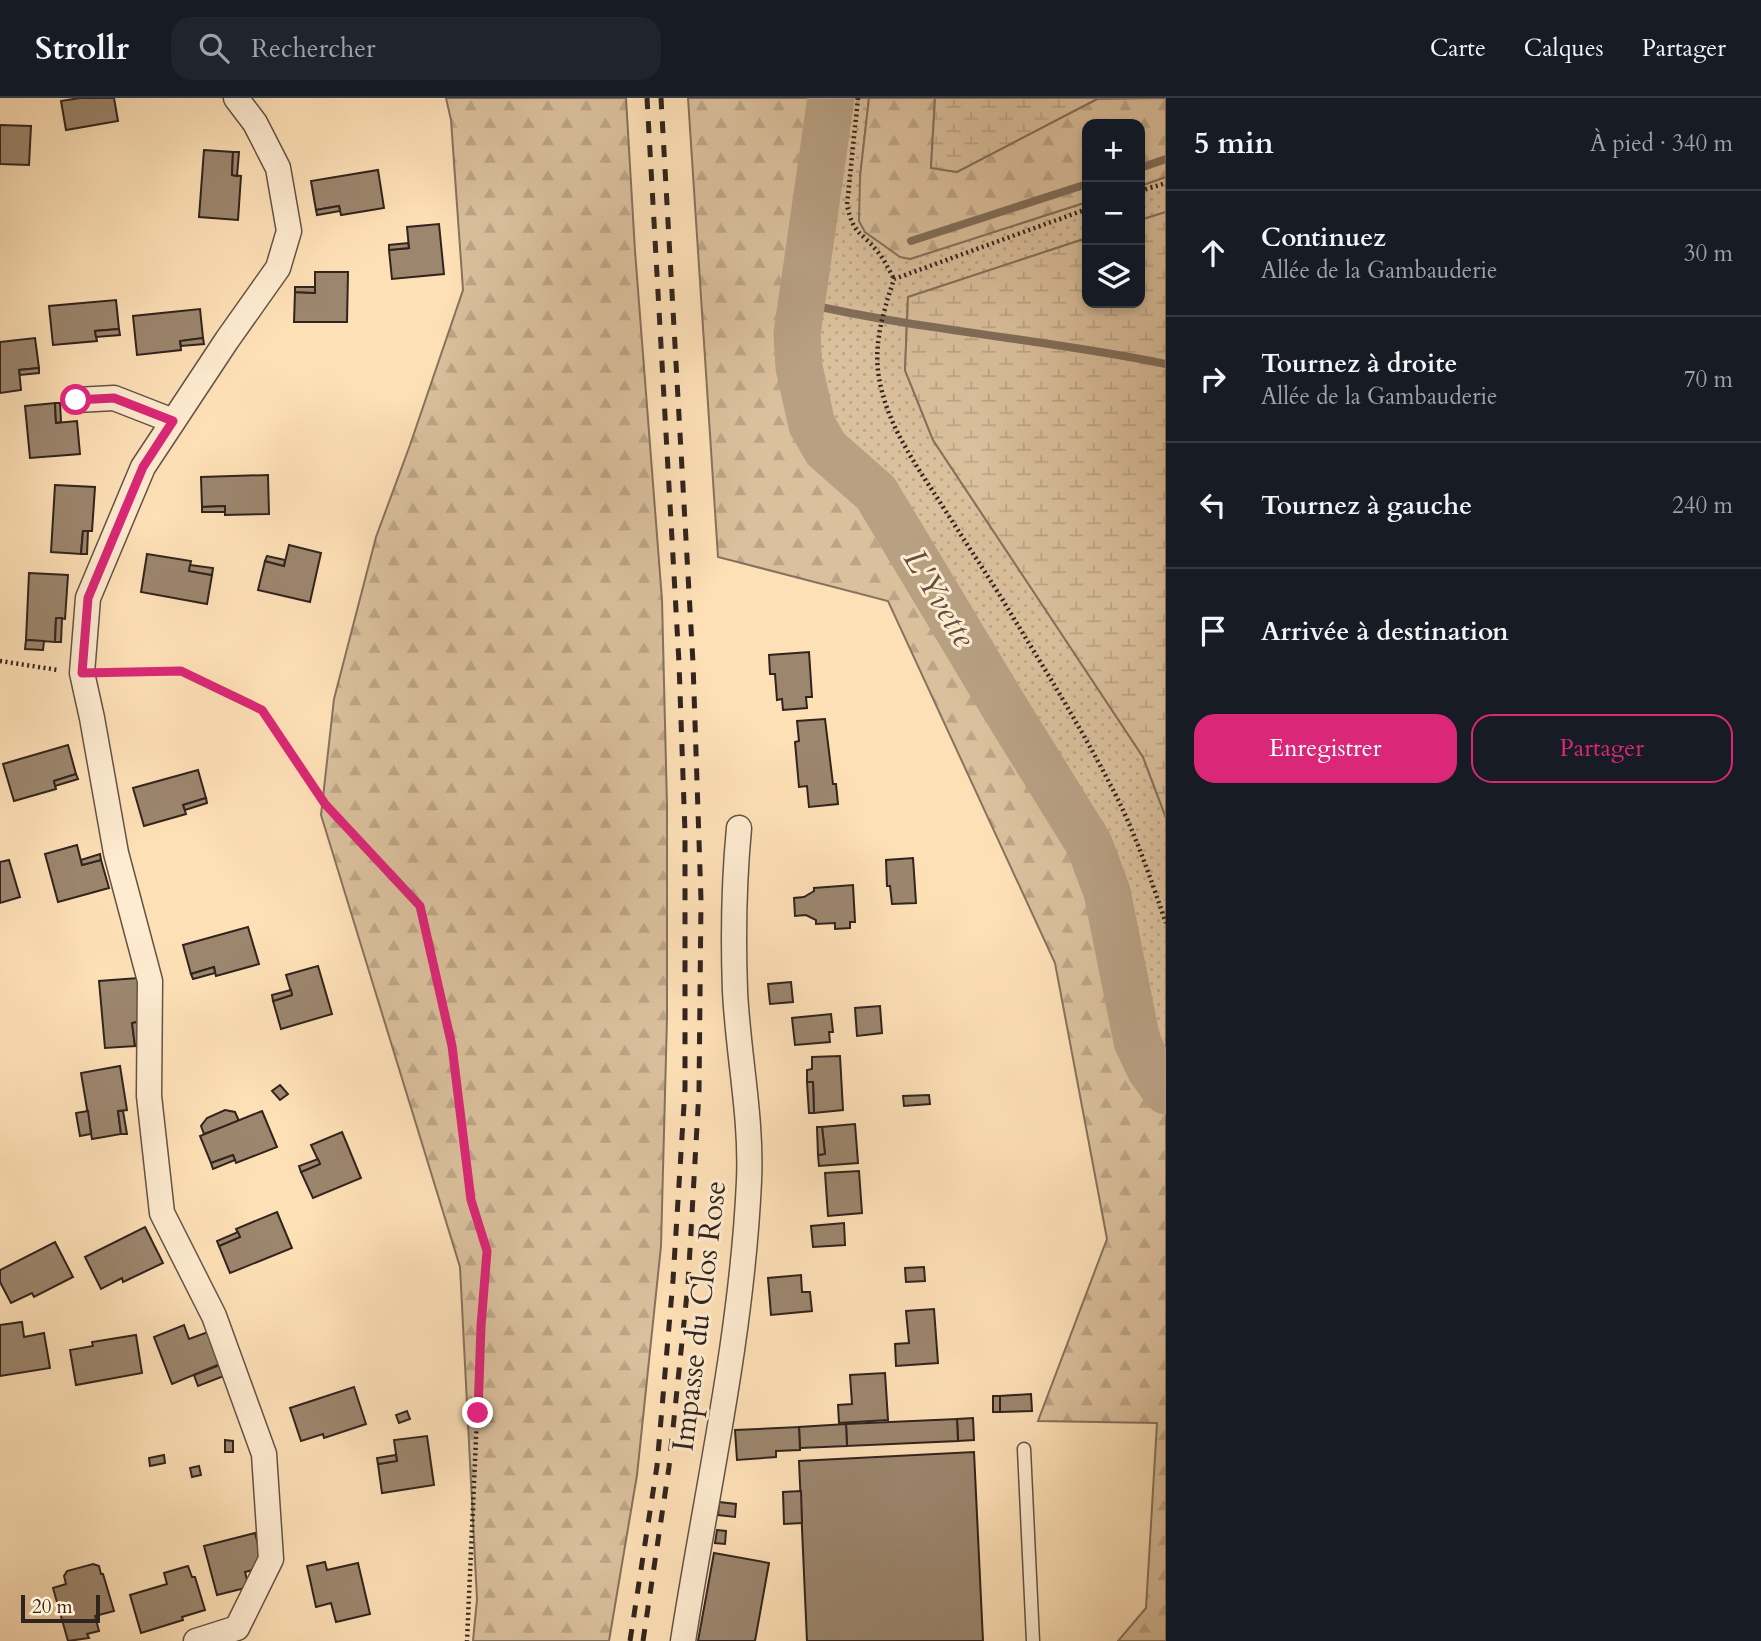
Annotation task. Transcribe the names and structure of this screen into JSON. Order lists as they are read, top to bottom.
{
  "streets": {
    "street": ["Impasse du Clos Rose"]
  },
  "water": ["L'Yvette"],
  "scale_bar": "20 m",
  "page": {
    "header": "Strollr",
    "search": "Rechercher",
    "nav": ["Carte", "Calques", "Partager"],
    "heading": ["5 min", "À pied · 340 m"],
    "map_buttons": ["+", "−"],
    "list": [
      ["Continuez", "Allée de la Gambauderie", "30 m"],
      ["Tournez à droite", "Allée de la Gambauderie", "70 m"],
      ["Tournez à gauche", "240 m"],
      "Arrivée à destination"
    ],
    "buttons": ["Enregistrer", "Partager"],
    "scale": "20 m"
  }
}
